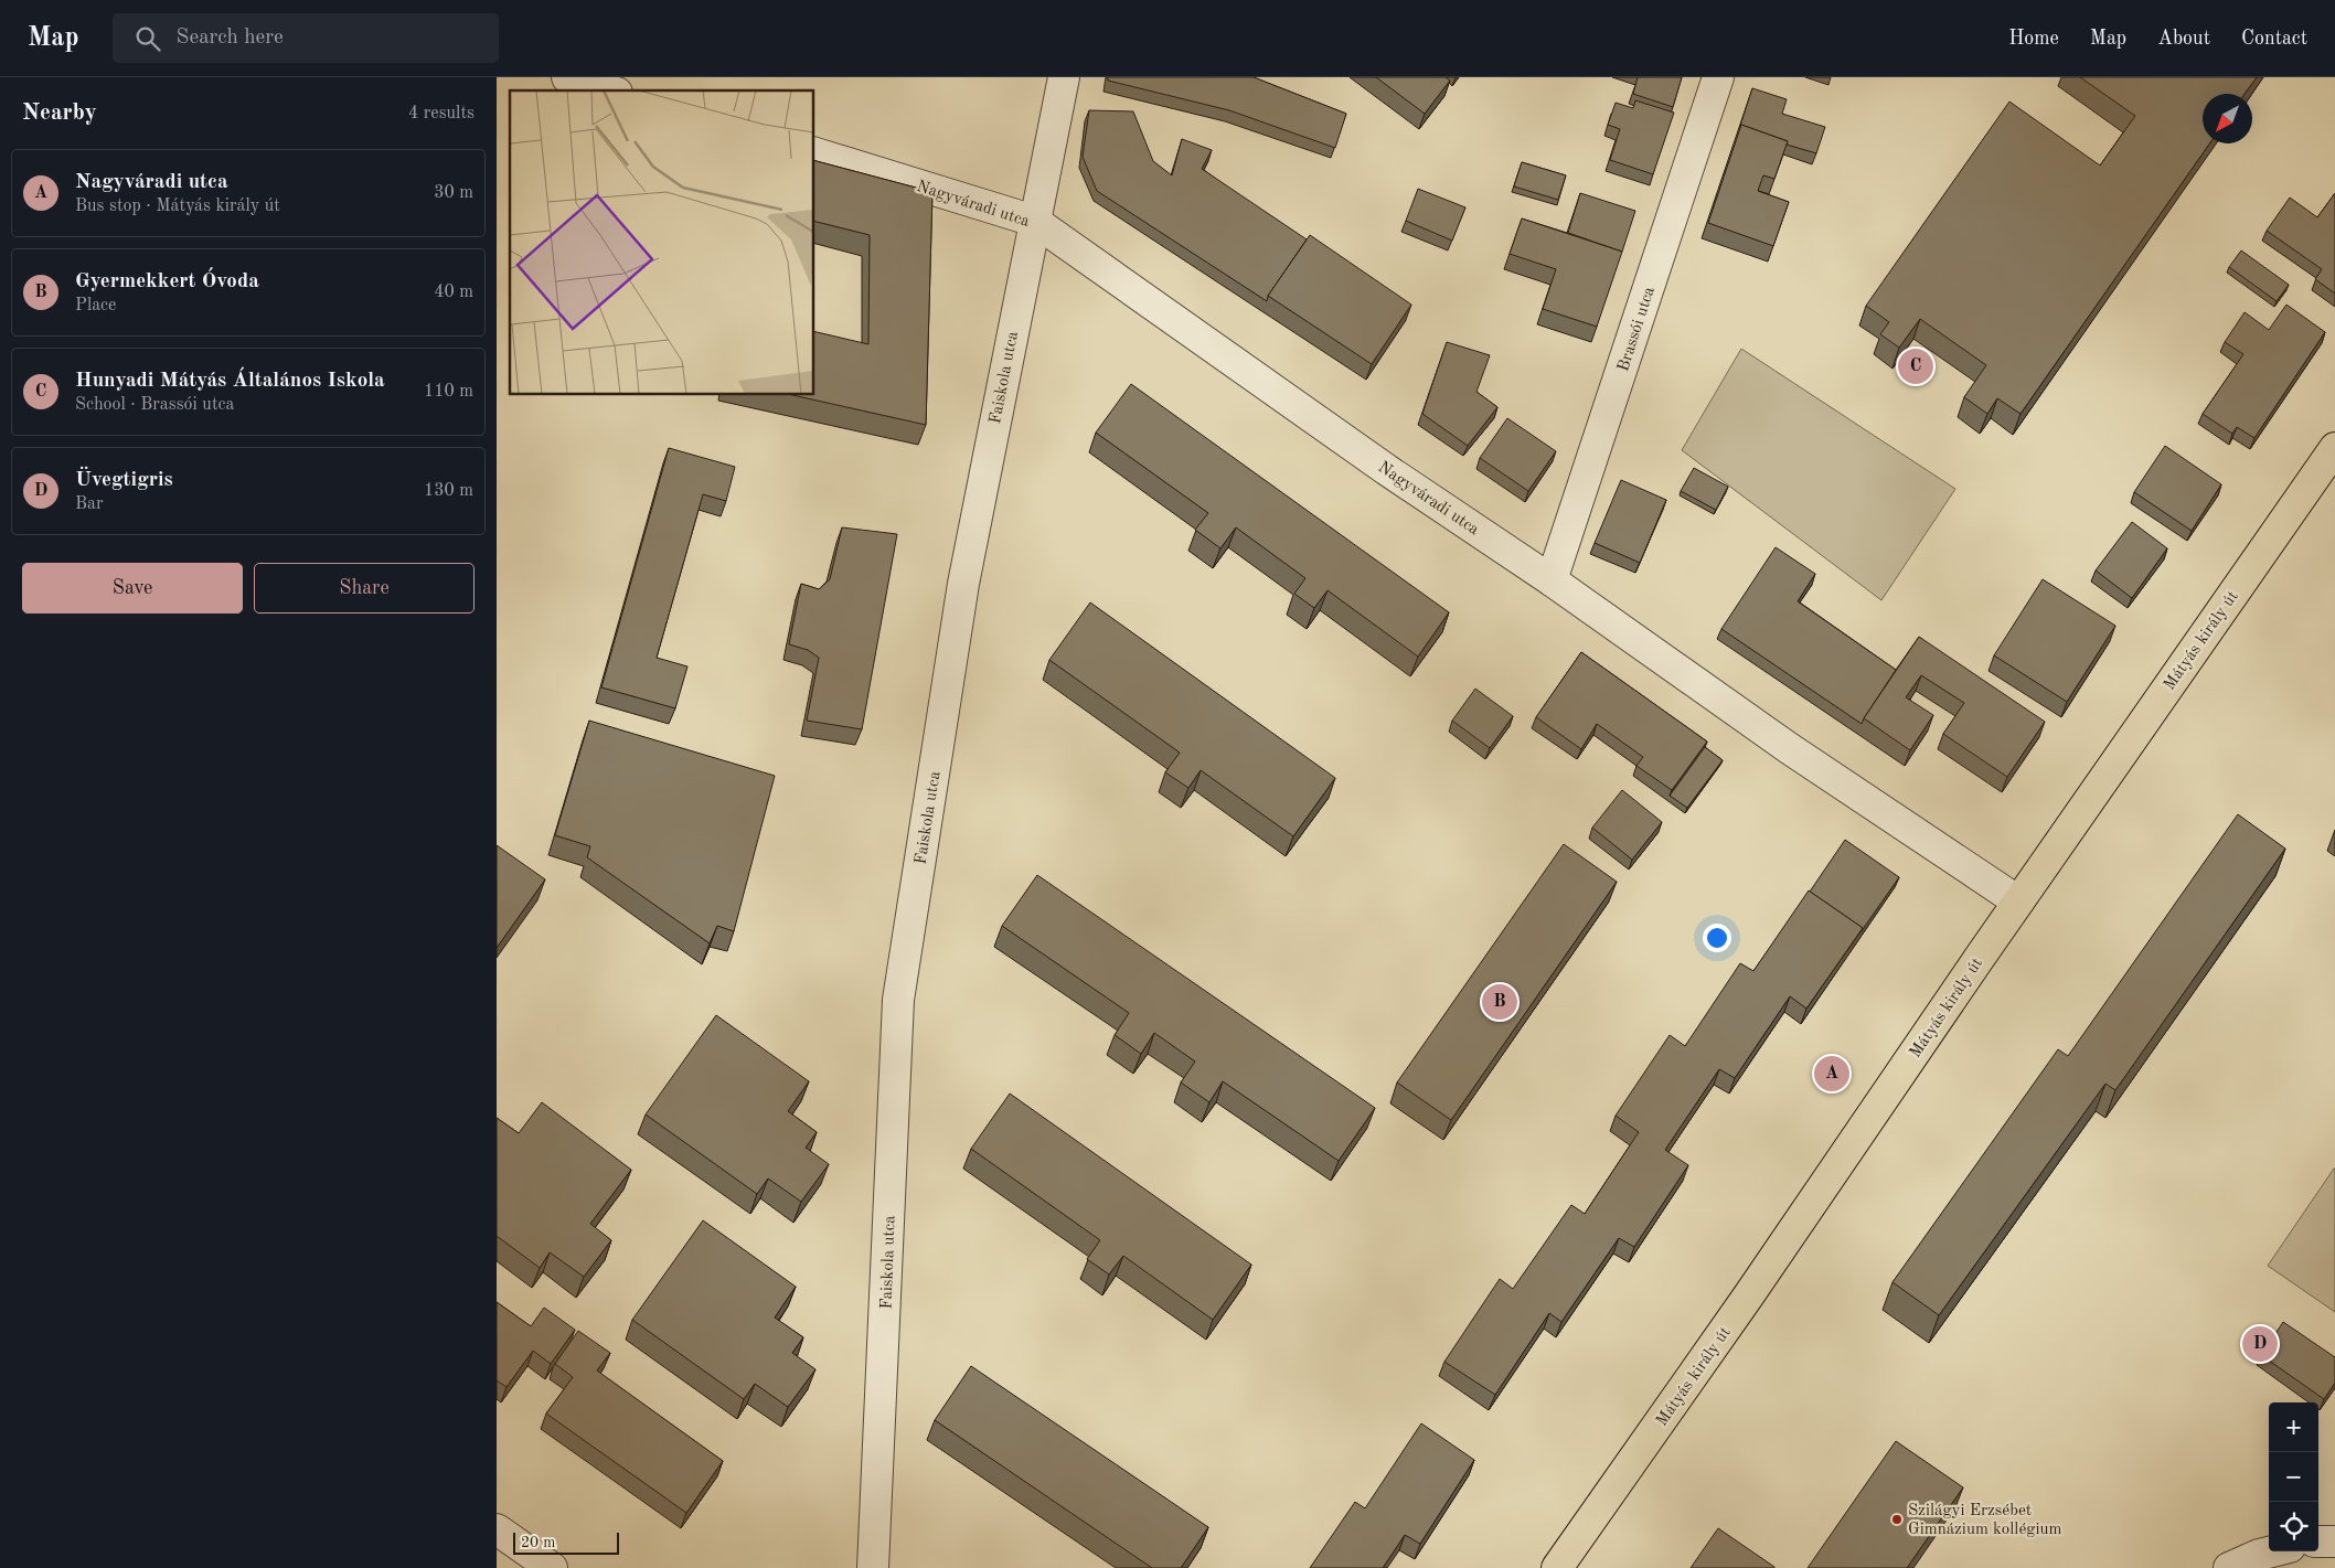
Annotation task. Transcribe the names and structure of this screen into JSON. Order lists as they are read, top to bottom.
{
  "streets": {
    "main road": ["Mátyás király út"],
    "street": ["Nagyváradi utca", "Brassói utca", "Faiskola utca"]
  },
  "crossings": [
    ["Nagyváradi utca", "Brassói utca"],
    ["Nagyváradi utca", "Faiskola utca"],
    ["Nagyváradi utca", "Mátyás király út"]
  ],
  "places": ["Szilágyi Erzsébet Gimnázium kollégium"],
  "scale_bar": "20 m",
  "north": "bottom left",
  "page": {
    "header": "Map",
    "search": "Search here",
    "nav": [
      "Home",
      "Map",
      "About",
      "Contact"
    ],
    "heading": ["Nearby", "4 results"],
    "list": [
      {
        "mark": "A",
        "name": "Nagyváradi utca",
        "note": "Bus stop · Mátyás király út",
        "value": "30 m"
      },
      {
        "mark": "B",
        "name": "Gyermekkert Óvoda",
        "note": "Place",
        "value": "40 m"
      },
      {
        "mark": "C",
        "name": "Hunyadi Mátyás Általános Iskola",
        "note": "School · Brassói utca",
        "value": "110 m"
      },
      {
        "mark": "D",
        "name": "Üvegtigris",
        "note": "Bar",
        "value": "130 m"
      }
    ],
    "pins": [
      "C",
      "B",
      "A",
      "D"
    ],
    "buttons": ["Save", "Share"],
    "map_buttons": ["+", "−"],
    "scale": "20 m"
  }
}
